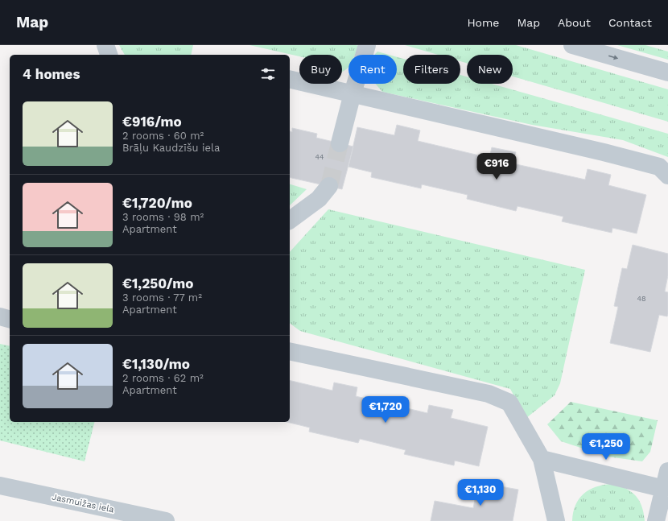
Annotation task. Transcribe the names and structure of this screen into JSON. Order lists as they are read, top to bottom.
{
  "streets": {
    "street": ["Jasmuižas iela"]
  },
  "house_numbers": ["44", "48"],
  "page": {
    "header": "Map",
    "nav": [
      "Home",
      "Map",
      "About",
      "Contact"
    ],
    "chip": [
      "Buy",
      "Rent",
      "Filters",
      "New"
    ],
    "heading": "4 homes",
    "list": [
      {
        "name": "€916/mo",
        "note": "2 rooms · 60 m² · Brāļu Kaudzīšu iela"
      },
      {
        "name": "€1,720/mo",
        "note": "3 rooms · 98 m² · Apartment"
      },
      {
        "name": "€1,250/mo",
        "note": "3 rooms · 77 m² · Apartment"
      },
      {
        "name": "€1,130/mo",
        "note": "2 rooms · 62 m² · Apartment"
      }
    ],
    "price": [
      "€916",
      "€1,720",
      "€1,250",
      "€1,130"
    ]
  }
}
